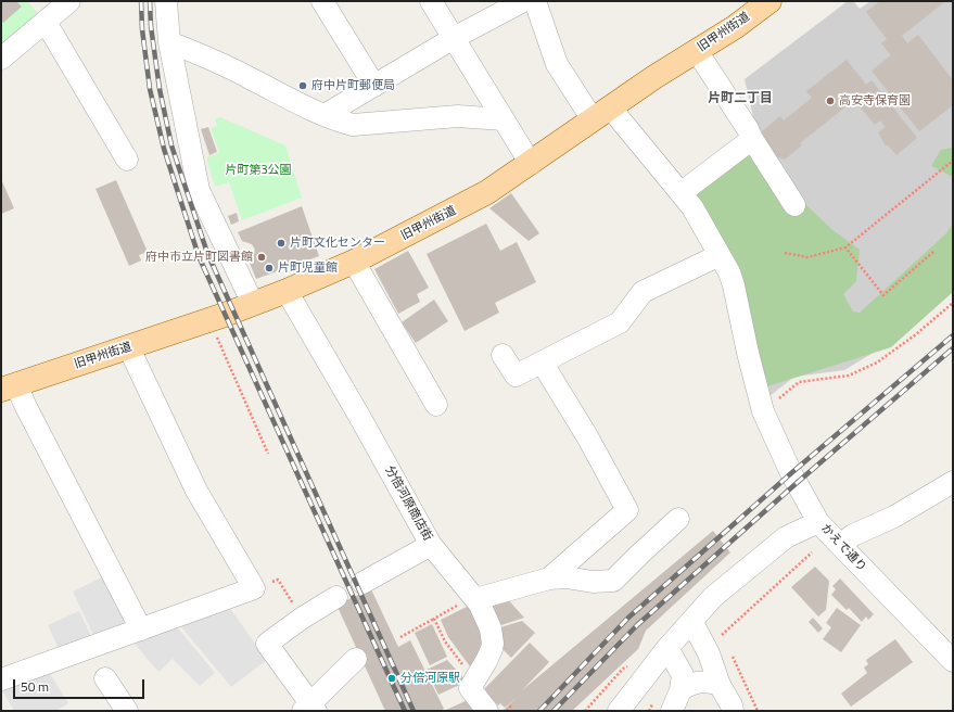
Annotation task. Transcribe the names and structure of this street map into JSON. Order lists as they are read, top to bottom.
{
  "streets": {
    "main road": ["旧甲州街道"],
    "street": ["分倍河原商店街", "かえで通り"]
  },
  "crossings": [
    ["旧甲州街道", "分倍河原商店街"]
  ],
  "districts": ["片町二丁目"],
  "parks": ["片町第3公園"],
  "places": [
    "府中片町郵便局",
    "高安寺保育園",
    "片町文化センター",
    "府中市立片町図書館",
    "片町児童館",
    "分倍河原駅"
  ],
  "scale_bar": "50 m"
}
